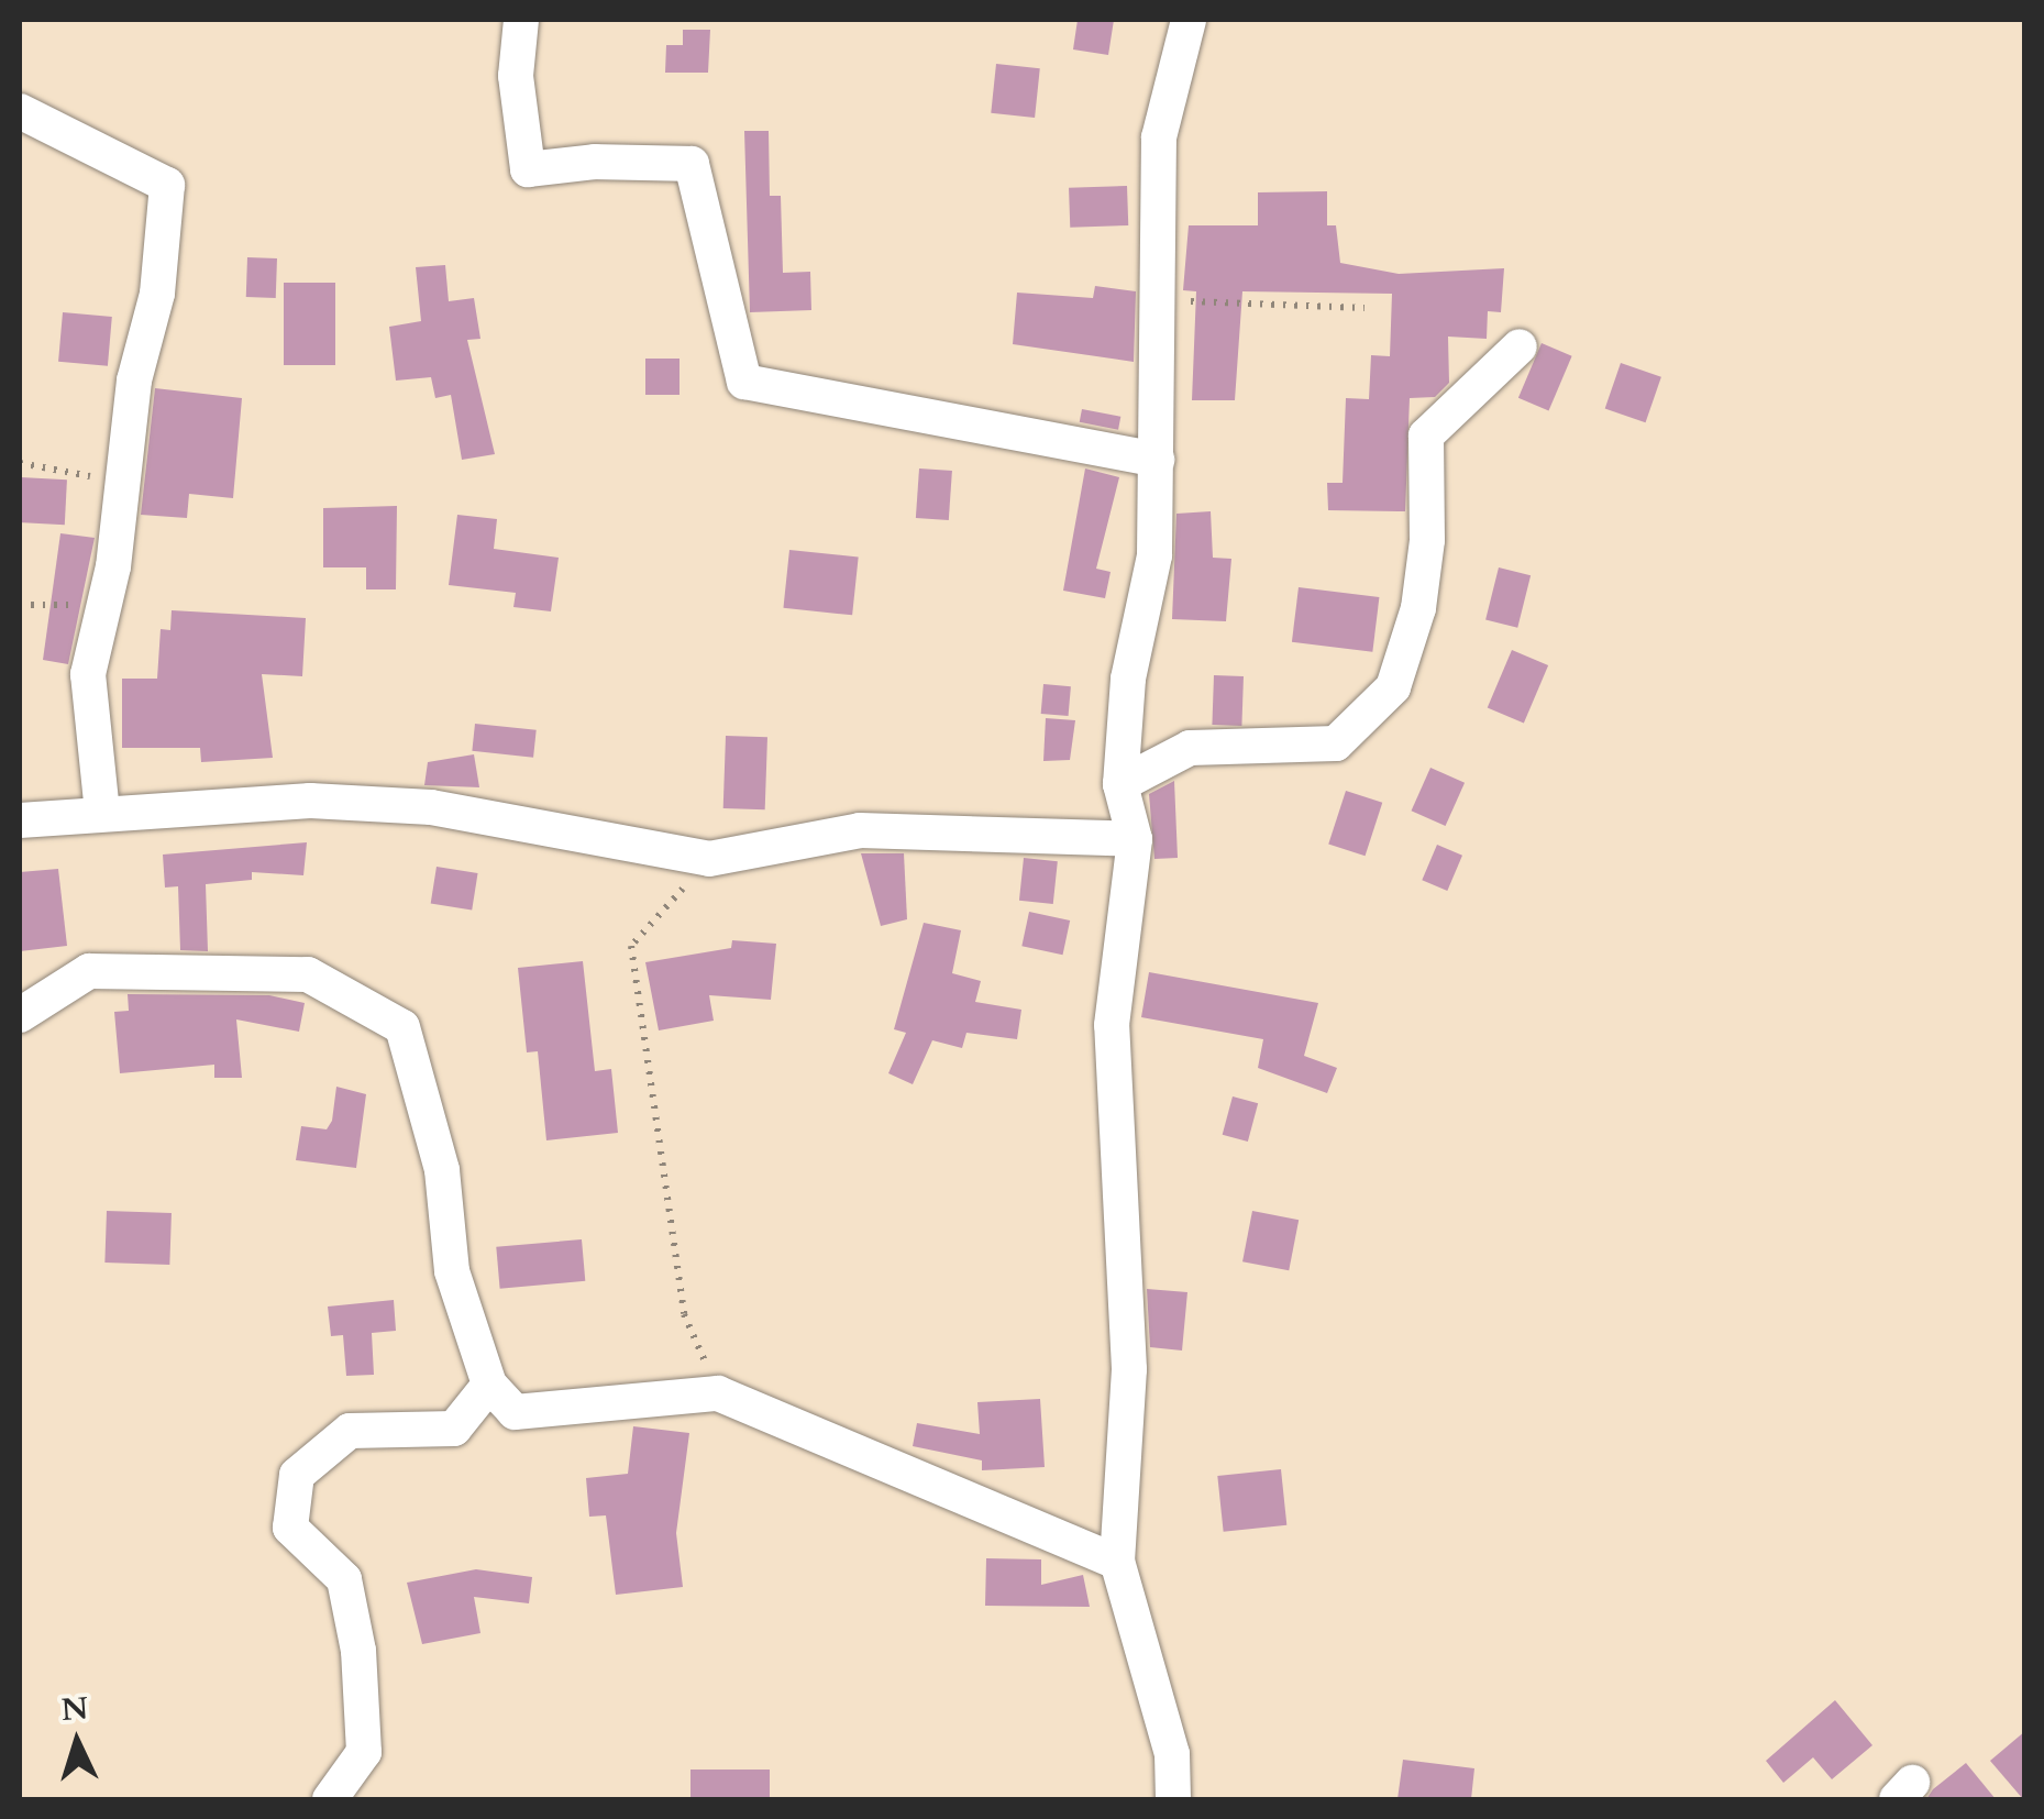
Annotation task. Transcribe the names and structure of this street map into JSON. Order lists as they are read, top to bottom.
{
  "north": "top"
}
